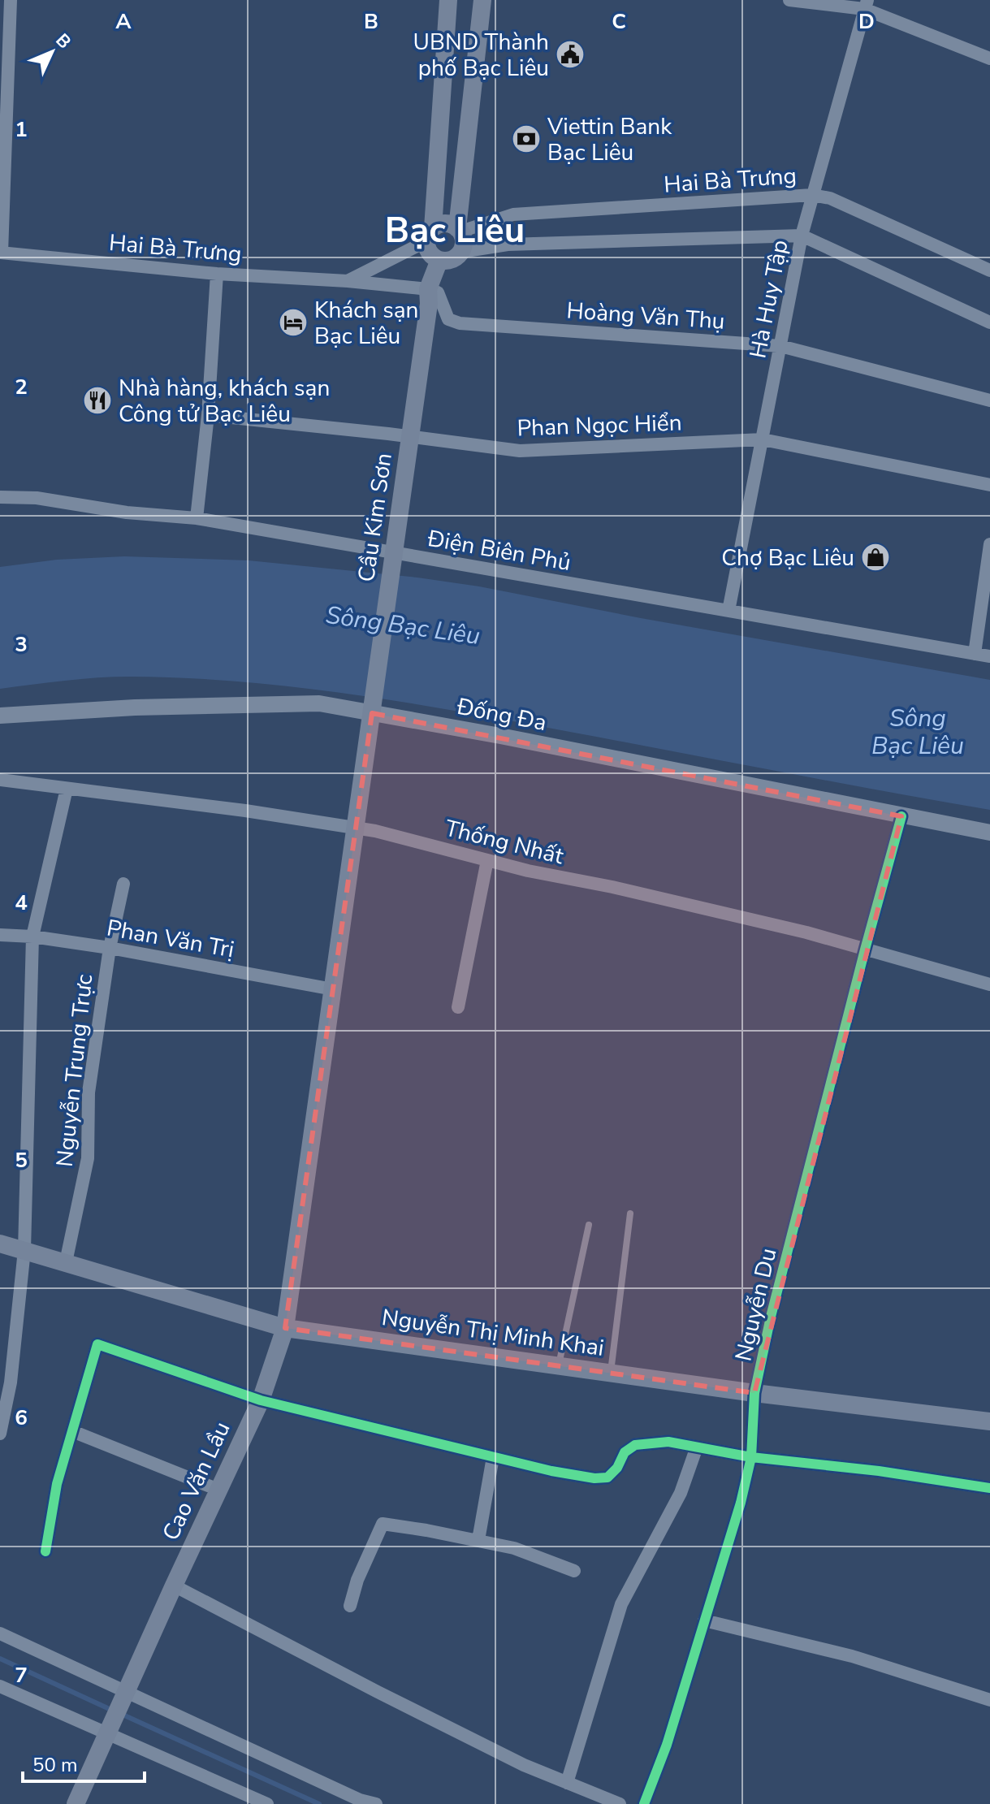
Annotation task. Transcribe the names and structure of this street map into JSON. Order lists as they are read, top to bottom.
{
  "streets": {
    "main road": ["Cầu Kim Sơn", "Nguyễn Thị Minh Khai", "Cao Văn Lầu"],
    "street": [
      "Hai Bà Trưng",
      "Hà Huy Tập",
      "Hoàng Văn Thụ",
      "Phan Ngọc Hiển",
      "Điện Biên Phủ",
      "Đống Đa",
      "Thống Nhất",
      "Phan Văn Trị",
      "Nguyễn Trung Trực",
      "Nguyễn Du"
    ]
  },
  "crossings": [
    ["Hai Bà Trưng", "Hà Huy Tập"],
    ["Hai Bà Trưng", "Hoàng Văn Thụ"],
    ["Hai Bà Trưng", "Cầu Kim Sơn"],
    ["Hà Huy Tập", "Hoàng Văn Thụ"],
    ["Hà Huy Tập", "Phan Ngọc Hiển"],
    ["Hà Huy Tập", "Điện Biên Phủ"],
    ["Hoàng Văn Thụ", "Cầu Kim Sơn"],
    ["Cầu Kim Sơn", "Cao Văn Lầu"],
    ["Đống Đa", "Nguyễn Du"],
    ["Thống Nhất", "Nguyễn Du"],
    ["Phan Văn Trị", "Nguyễn Trung Trực"],
    ["Phan Văn Trị", "Cao Văn Lầu"],
    ["Nguyễn Trung Trực", "Nguyễn Thị Minh Khai"],
    ["Nguyễn Du", "Nguyễn Thị Minh Khai"],
    ["Nguyễn Thị Minh Khai", "Cao Văn Lầu"]
  ],
  "districts": ["Bạc Liêu"],
  "water": ["Sông Bạc Liêu"],
  "places": {
    "public building": ["UBND Thành phố Bạc Liêu"],
    "bank": ["Viettin Bank Bạc Liêu"],
    "hotel": ["Khách sạn Bạc Liêu"],
    "restaurant": ["Nhà hàng, khách sạn Công tử Bạc Liêu"],
    "shop": ["Chợ Bạc Liêu"]
  },
  "scale_bar": "50 m",
  "north": "top right",
  "grid": {
    "columns": [
      "A",
      "B",
      "C",
      "D"
    ],
    "rows": [
      "1",
      "2",
      "3",
      "4",
      "5",
      "6",
      "7"
    ]
  }
}
